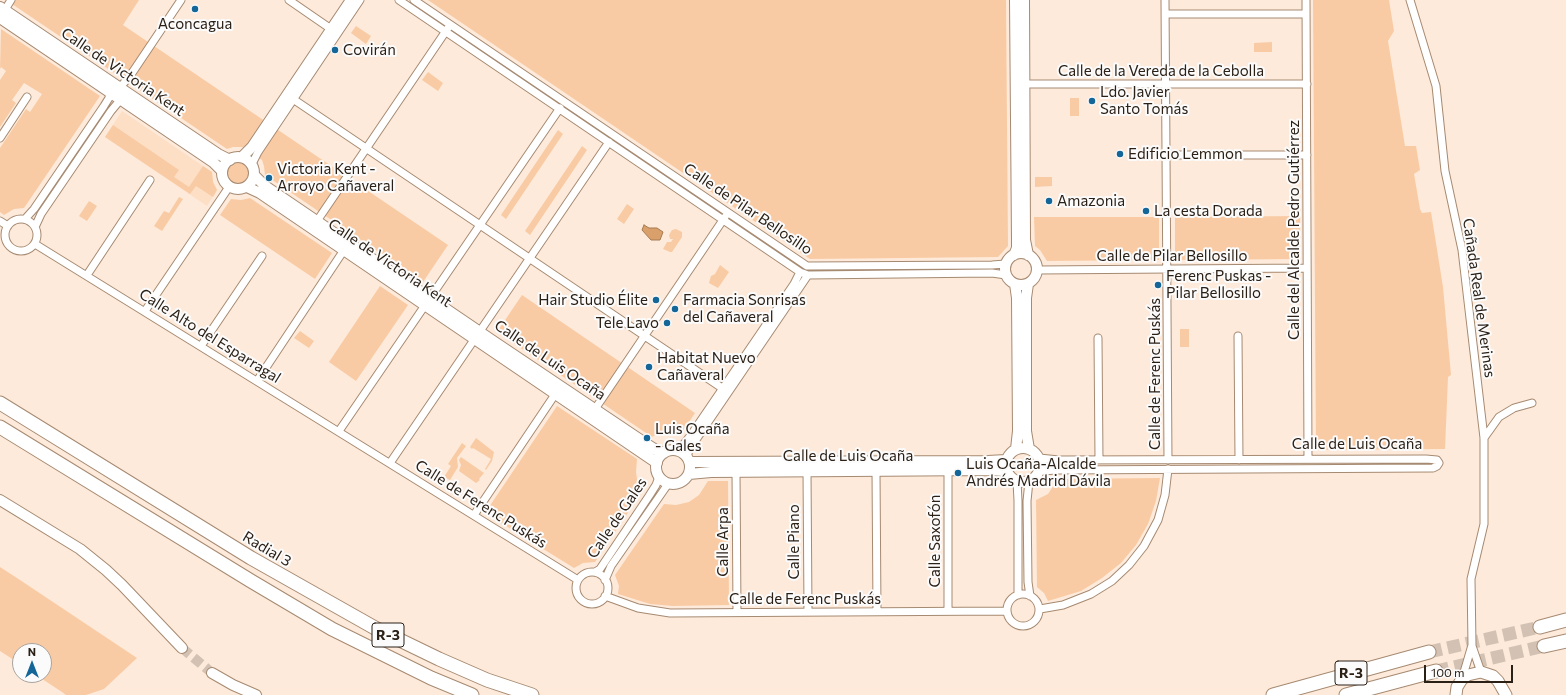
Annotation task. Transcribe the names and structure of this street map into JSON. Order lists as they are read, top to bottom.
{
  "streets": {
    "highway": ["Radial 3", "R-3"],
    "main road": ["Calle de Victoria Kent", "Calle de Luis Ocaña"],
    "street": [
      "Calle de la Vereda de la Cebolla",
      "Calle de Pilar Bellosillo",
      "Calle del Alcalde Pedro Gutiérrez",
      "Cañada Real de Merinas",
      "Calle Alto del Esparragal",
      "Calle de Ferenc Puskás",
      "Calle de Gales",
      "Calle Saxofón",
      "Calle Arpa",
      "Calle Piano"
    ]
  },
  "crossings": [
    ["Calle de la Vereda de la Cebolla", "Calle del Alcalde Pedro Gutiérrez"],
    ["Calle de la Vereda de la Cebolla", "Calle de Ferenc Puskás"],
    ["Calle de Victoria Kent", "Calle de Luis Ocaña"],
    ["Calle de Pilar Bellosillo", "Calle del Alcalde Pedro Gutiérrez"],
    ["Calle de Pilar Bellosillo", "Calle de Ferenc Puskás"],
    ["Calle del Alcalde Pedro Gutiérrez", "Calle de Luis Ocaña"],
    ["Calle Alto del Esparragal", "Calle de Ferenc Puskás"],
    ["Calle de Luis Ocaña", "Calle de Ferenc Puskás"],
    ["Calle de Luis Ocaña", "Calle de Gales"],
    ["Calle de Luis Ocaña", "Calle Saxofón"],
    ["Calle de Luis Ocaña", "Calle Arpa"],
    ["Calle de Luis Ocaña", "Calle Piano"],
    ["Calle de Ferenc Puskás", "Calle de Gales"],
    ["Calle de Ferenc Puskás", "Calle Saxofón"],
    ["Calle de Ferenc Puskás", "Calle Arpa"],
    ["Calle de Ferenc Puskás", "Calle Piano"]
  ],
  "places": [
    "Aconcagua",
    "Covirán",
    "Ldo. Javier Santo Tomás",
    "Edificio Lemmon",
    "Victoria Kent - Arroyo Cañaveral",
    "Amazonia",
    "La cesta Dorada",
    "Ferenc Puskas - Pilar Bellosillo",
    "Hair Studio Élite",
    "Farmacia Sonrisas del Cañaveral",
    "Tele Lavo",
    "Habitat Nuevo Cañaveral",
    "Luis Ocaña - Gales",
    "Luis Ocaña-Alcalde Andrés Madrid Dávila"
  ],
  "scale_bar": "100 m",
  "north": "top"
}
